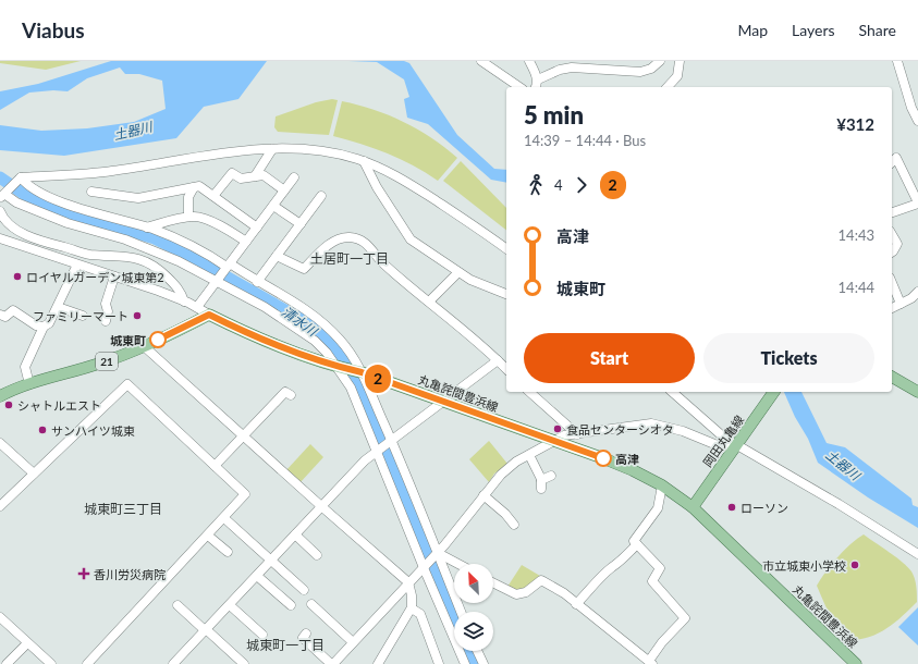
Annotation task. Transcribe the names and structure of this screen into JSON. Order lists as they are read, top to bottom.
{
  "streets": {
    "main road": ["21", "丸亀詫間豊浜線", "岡田丸亀線"]
  },
  "crossings": [
    ["21", "丸亀詫間豊浜線"],
    ["丸亀詫間豊浜線", "岡田丸亀線"]
  ],
  "districts": ["土居町一丁目", "城東町三丁目", "城東町一丁目"],
  "water": ["土器川", "清水川"],
  "places": {
    "other": [
      "ロイヤルガーデン城東第2",
      "ファミリーマート",
      "城東町",
      "シャトルエスト",
      "食品センターシオタ",
      "サンハイツ城東",
      "高津",
      "ローソン",
      "市立城東小学校"
    ],
    "health": ["香川労災病院"]
  },
  "lines": ["bus line 2"],
  "north": "top left",
  "page": {
    "header": "Viabus",
    "nav": ["Map", "Layers", "Share"],
    "on_map": "2",
    "heading": ["5 min", "14:39 – 14:44 · Bus", "¥312"],
    "legs": ["4", "2"],
    "list": [
      {
        "name": "高津",
        "value": "14:43"
      },
      {
        "name": "城東町",
        "value": "14:44"
      }
    ],
    "buttons": ["Start", "Tickets"]
  }
}
